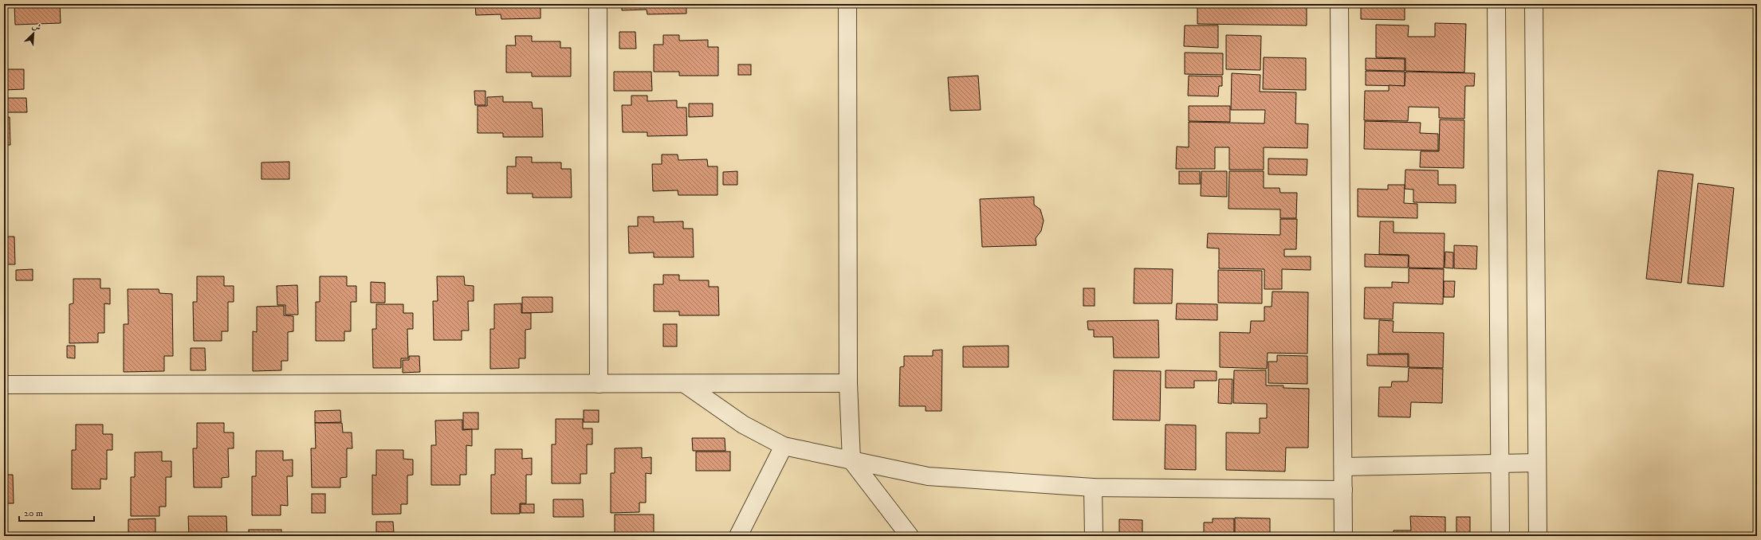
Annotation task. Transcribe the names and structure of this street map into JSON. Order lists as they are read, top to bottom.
{
  "scale_bar": "20 m",
  "north": "top right"
}
